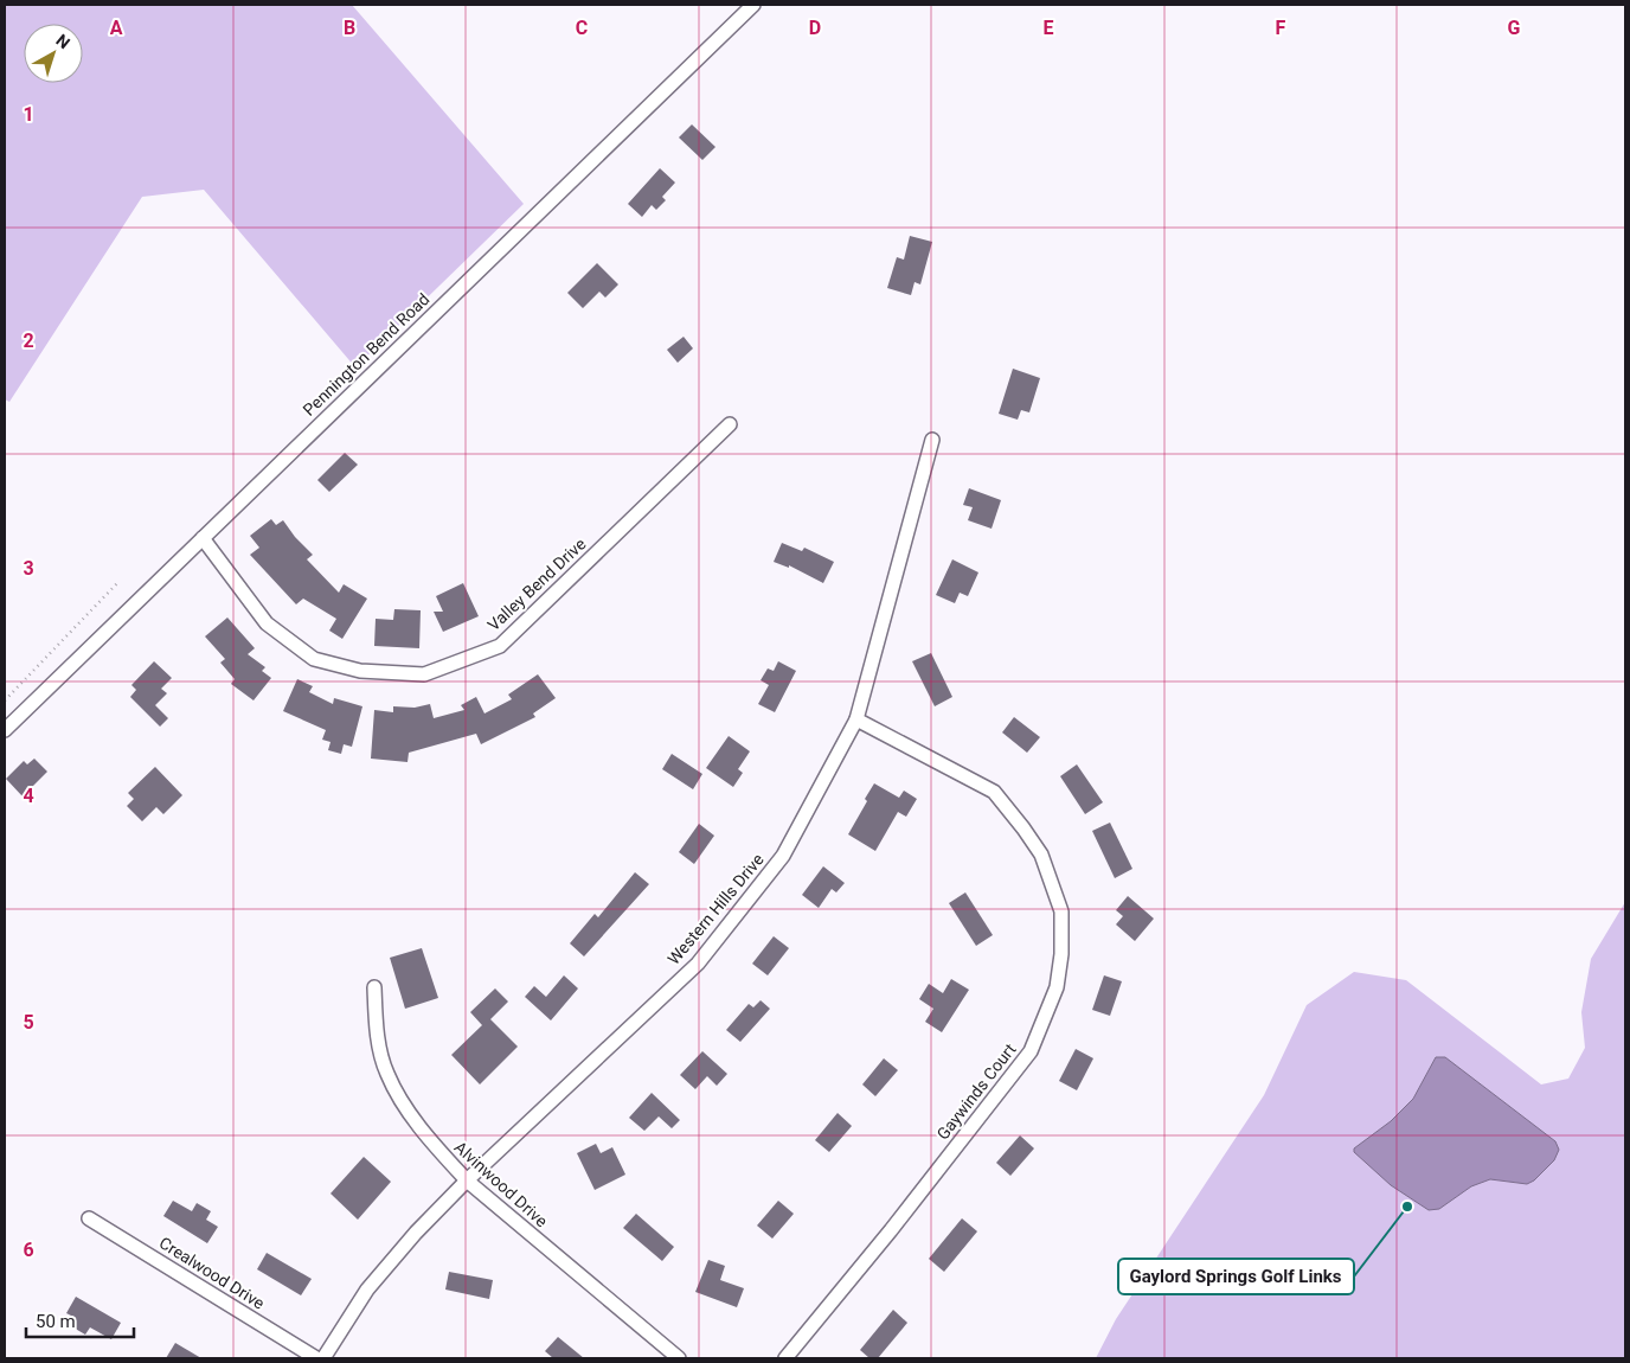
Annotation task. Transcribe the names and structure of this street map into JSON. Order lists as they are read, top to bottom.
{
  "streets": {
    "street": [
      "Pennington Bend Road",
      "Valley Bend Drive",
      "Western Hills Drive",
      "Gaywinds Court",
      "Alvinwood Drive",
      "Crealwood Drive"
    ]
  },
  "crossings": [
    ["Pennington Bend Road", "Valley Bend Drive"],
    ["Western Hills Drive", "Gaywinds Court"],
    ["Western Hills Drive", "Alvinwood Drive"]
  ],
  "places": ["Gaylord Springs Golf Links"],
  "scale_bar": "50 m",
  "north": "top right",
  "grid": {
    "columns": [
      "A",
      "B",
      "C",
      "D",
      "E",
      "F",
      "G"
    ],
    "rows": [
      "1",
      "2",
      "3",
      "4",
      "5",
      "6"
    ]
  }
}
